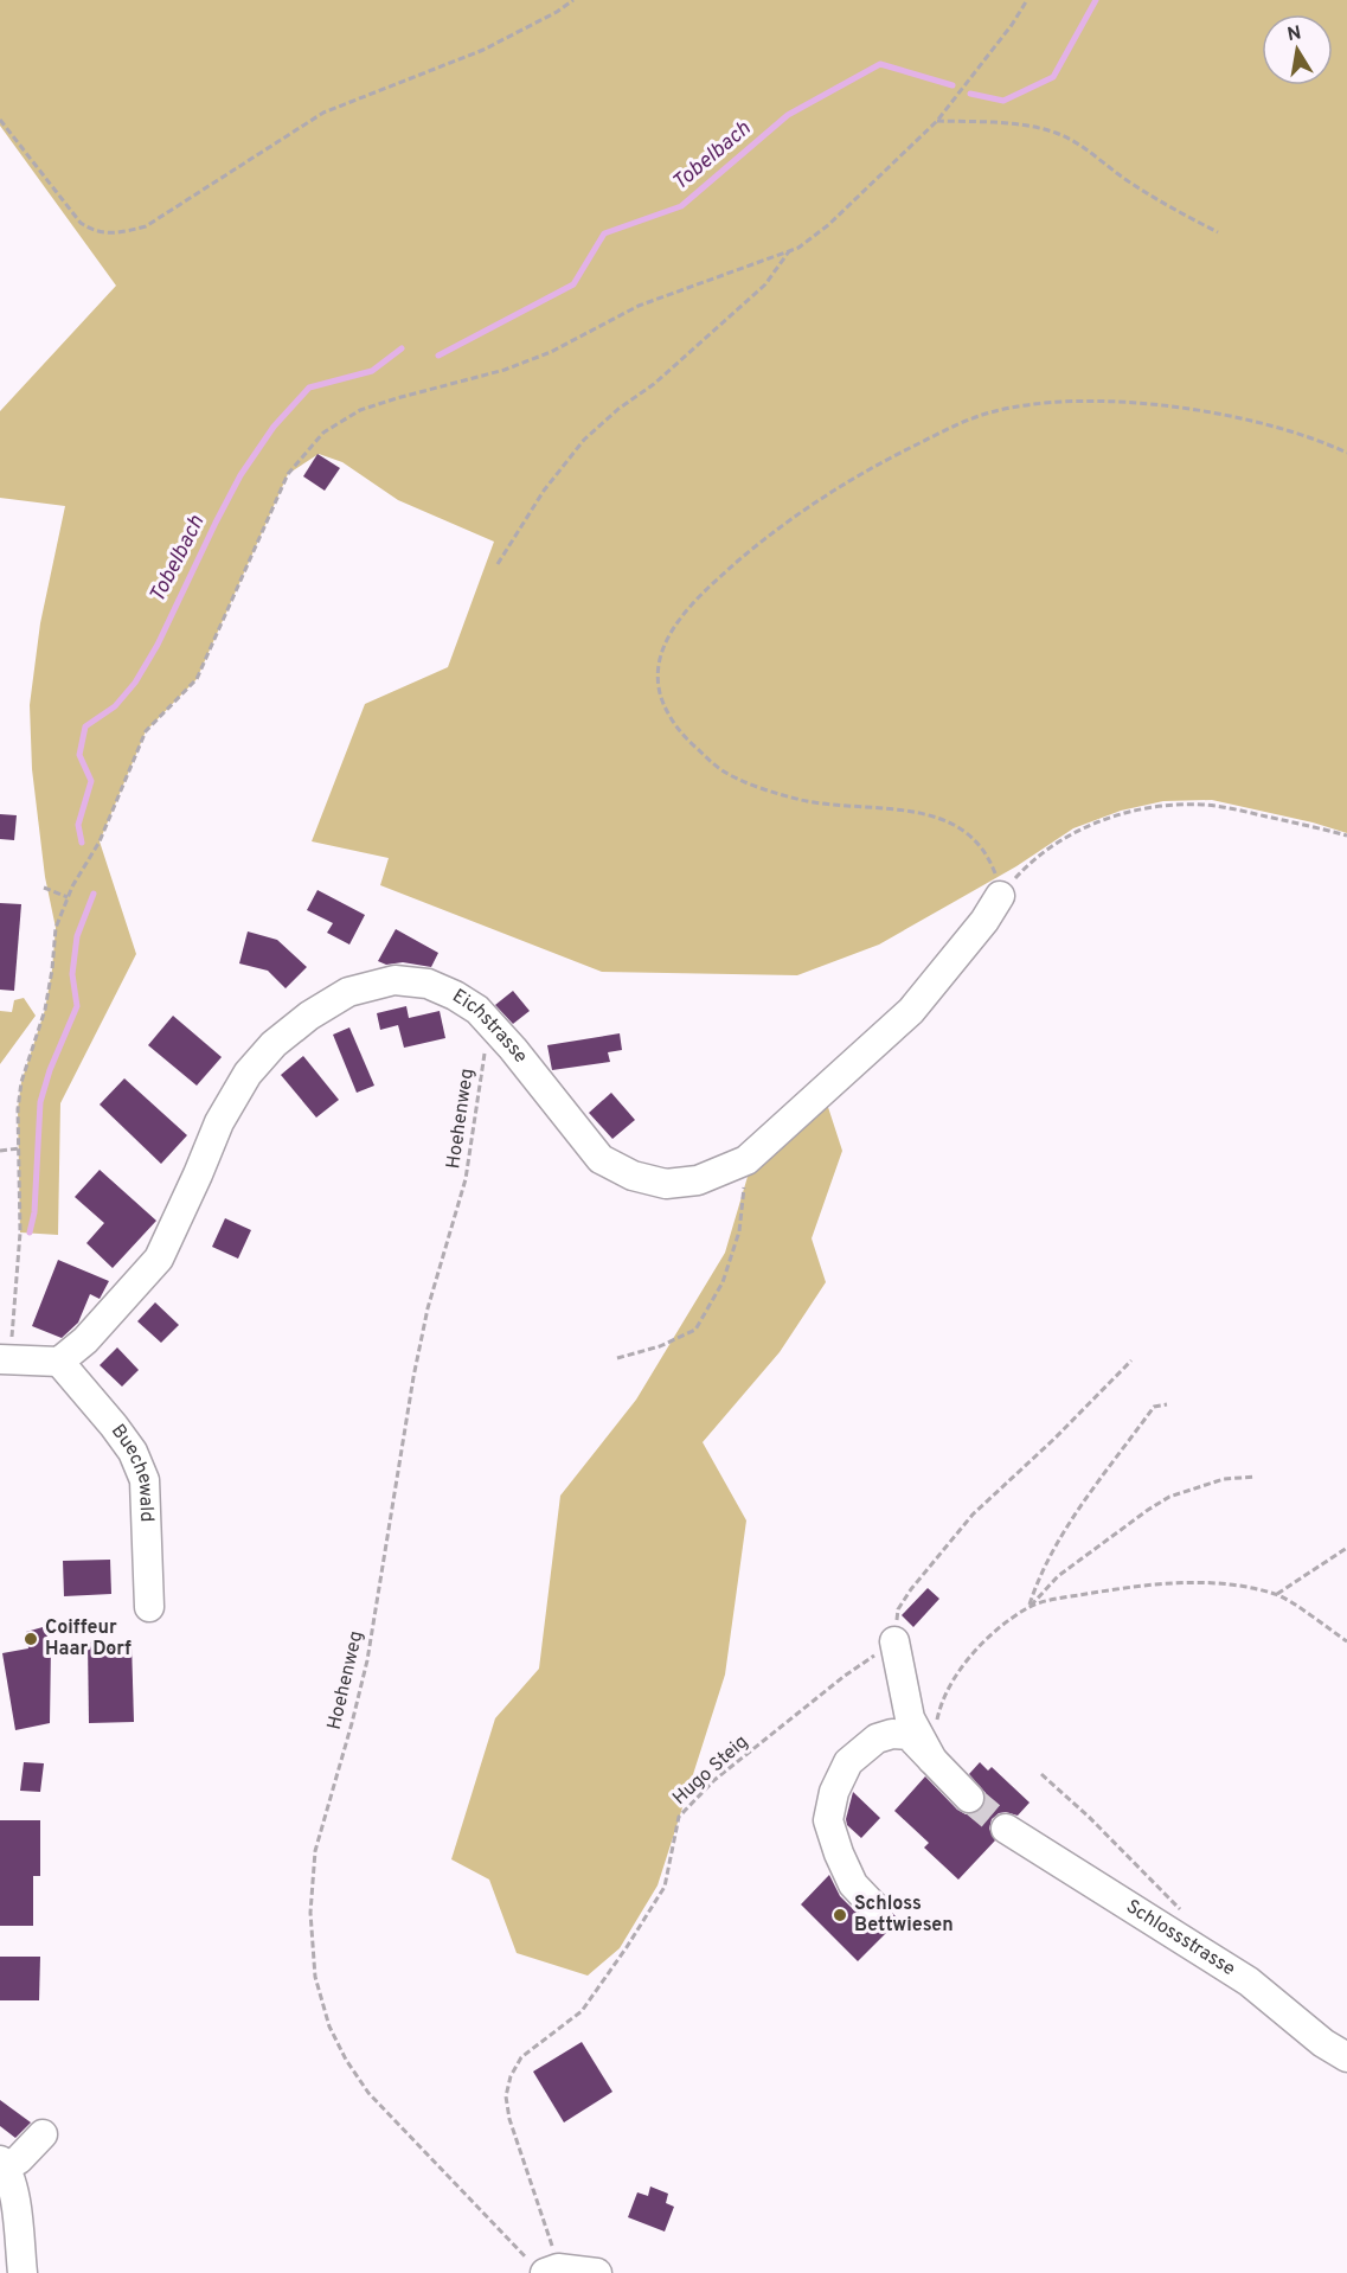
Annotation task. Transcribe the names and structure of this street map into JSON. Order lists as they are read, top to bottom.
{
  "streets": {
    "street": ["Eichstrasse", "Buechewald", "Schlossstrasse"],
    "path": ["Hoehenweg", "Hugo Steig"]
  },
  "crossings": [
    ["Eichstrasse", "Hoehenweg"],
    ["Eichstrasse", "Buechewald"],
    ["Hoehenweg", "Hugo Steig"]
  ],
  "water": ["Tobelbach"],
  "places": ["Coiffeur Haar Dorf", "Schloss Bettwiesen"],
  "north": "top"
}
